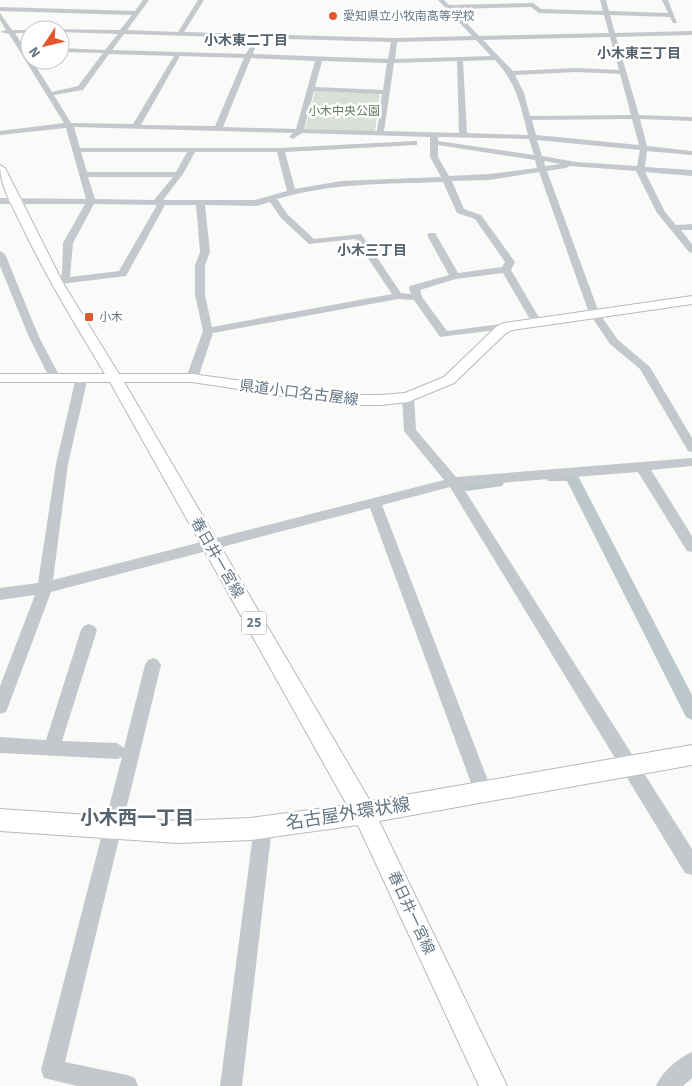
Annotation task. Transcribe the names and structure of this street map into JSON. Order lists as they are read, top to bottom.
{
  "streets": {
    "main road": [
      "県道小口名古屋線",
      "春日井一宮線",
      "25",
      "名古屋外環状線"
    ]
  },
  "crossings": [
    ["県道小口名古屋線", "春日井一宮線"],
    ["春日井一宮線", "名古屋外環状線"]
  ],
  "districts": [
    "小木東二丁目",
    "小木東三丁目",
    "小木三丁目",
    "小木西一丁目"
  ],
  "parks": ["小木中央公園"],
  "places": {
    "other": ["愛知県立小牧南高等学校"],
    "transit": ["小木"]
  },
  "north": "bottom left"
}
